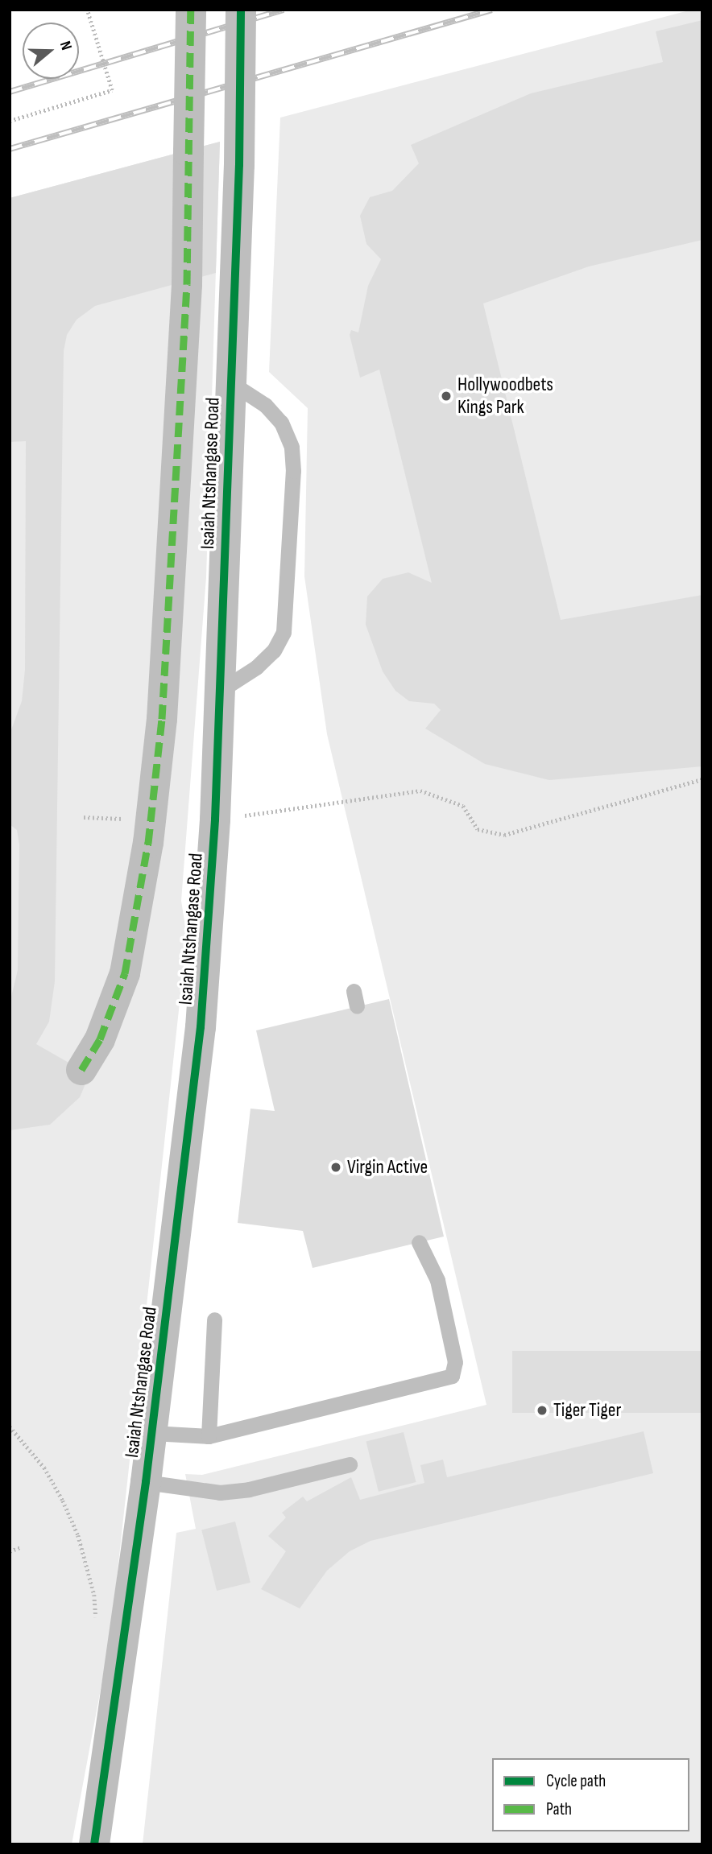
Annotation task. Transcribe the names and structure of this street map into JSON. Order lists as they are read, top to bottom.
{
  "streets": {
    "street": ["Isaiah Ntshangase Road"]
  },
  "places": ["Hollywoodbets Kings Park", "Virgin Active", "Tiger Tiger"],
  "legend": ["Cycle path", "Path"],
  "north": "right"
}
